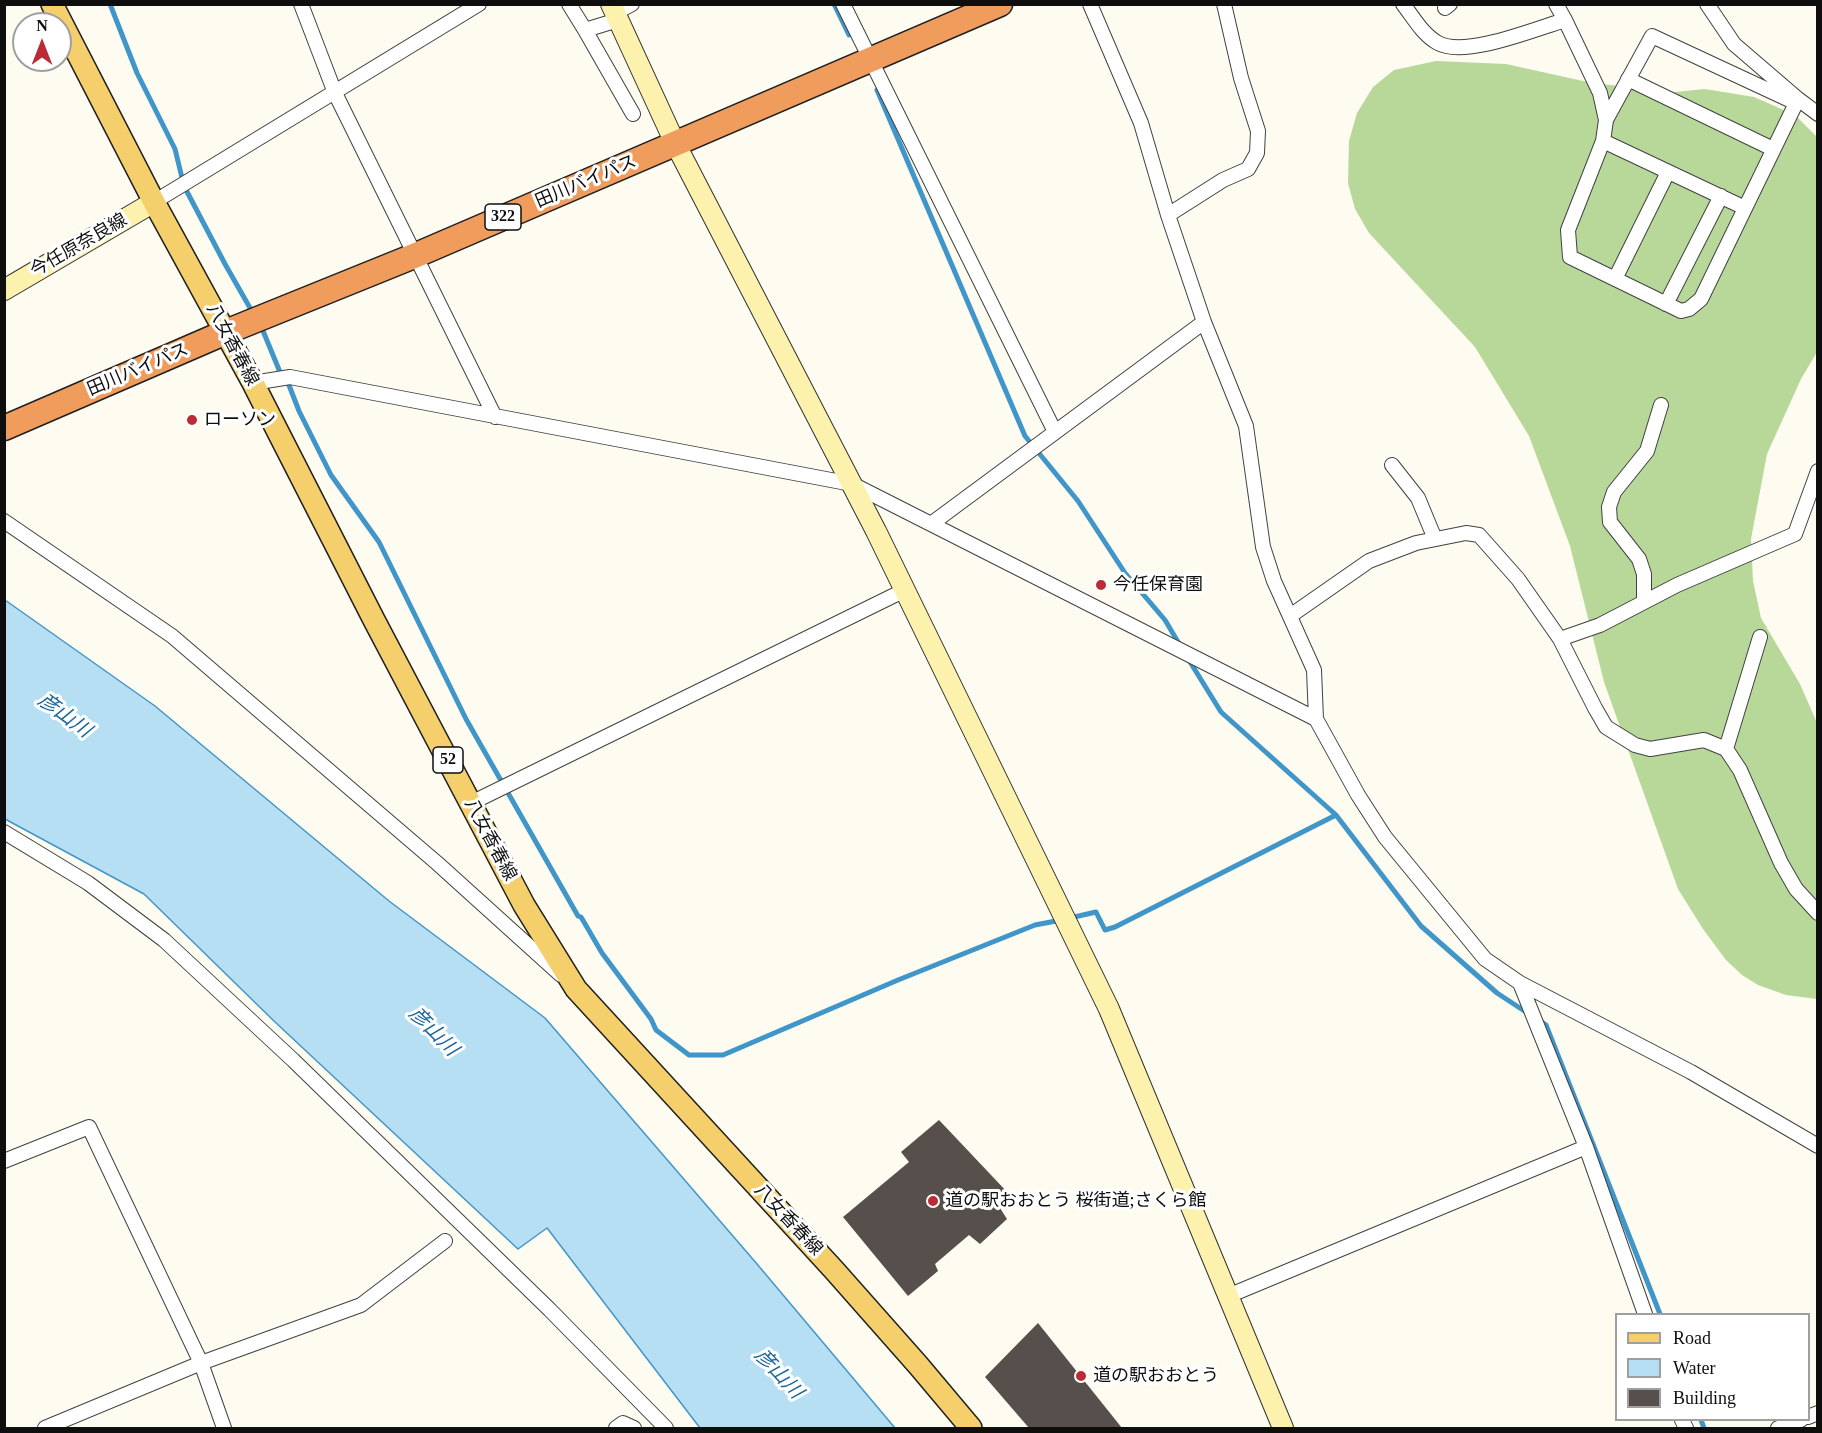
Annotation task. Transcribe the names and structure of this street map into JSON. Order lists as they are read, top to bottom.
{
  "streets": {
    "highway": ["田川バイパス", "322"],
    "main road": ["八女香春線", "52"],
    "street": ["今任原奈良線"]
  },
  "crossings": [
    ["田川バイパス", "八女香春線"],
    ["今任原奈良線", "八女香春線"]
  ],
  "water": ["彦山川"],
  "places": [
    "ローソン",
    "今任保育園",
    "道の駅おおとう 桜街道;さくら館",
    "道の駅おおとう"
  ],
  "legend": ["Road", "Water", "Building"],
  "north": "top"
}
